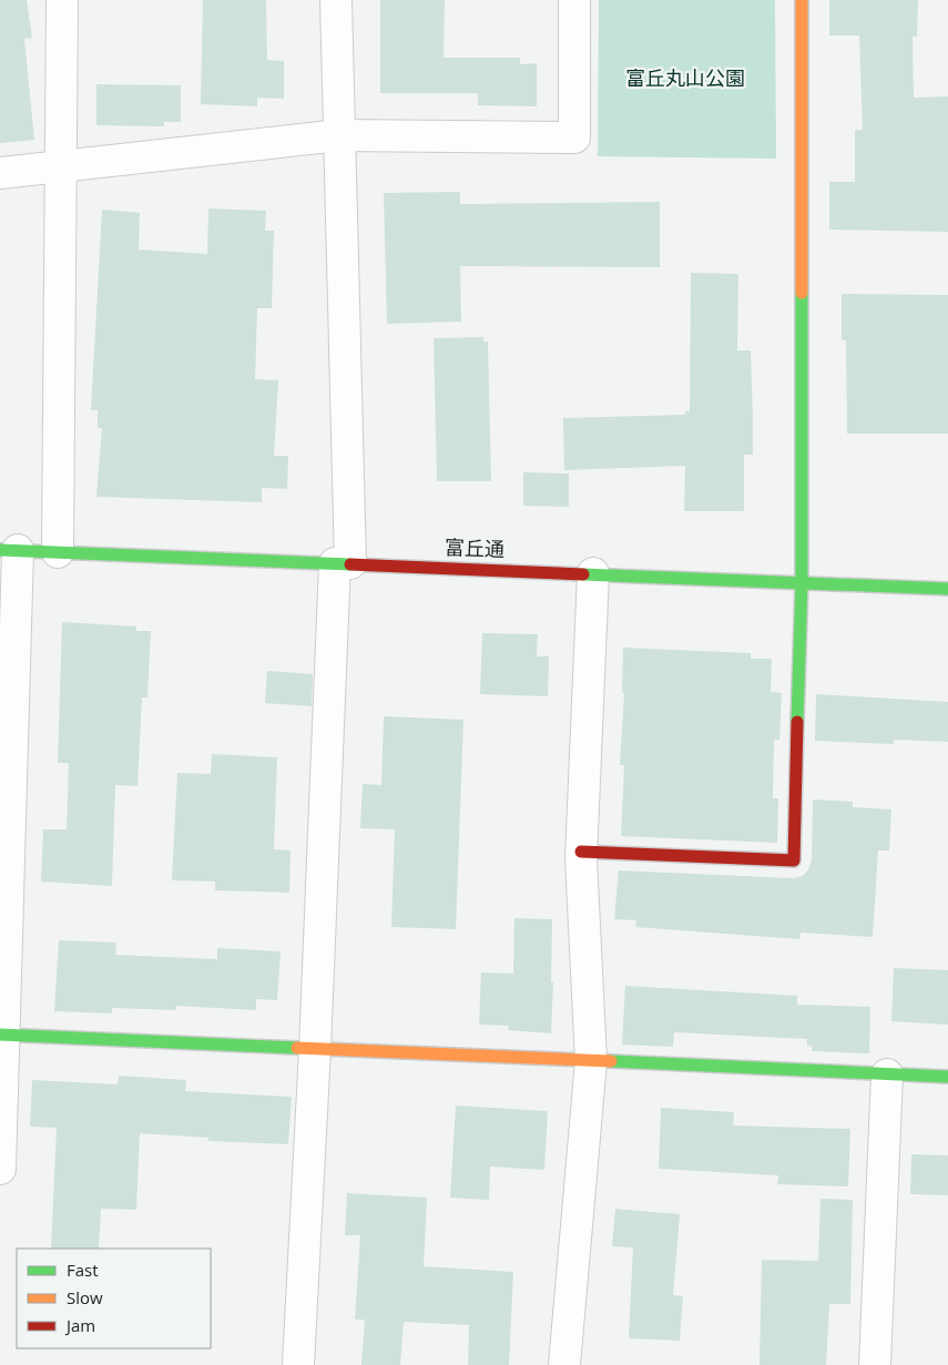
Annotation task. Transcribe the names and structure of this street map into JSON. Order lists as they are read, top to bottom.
{
  "streets": {
    "street": ["富丘通"]
  },
  "parks": ["富丘丸山公園"],
  "legend": ["Fast", "Slow", "Jam"]
}
